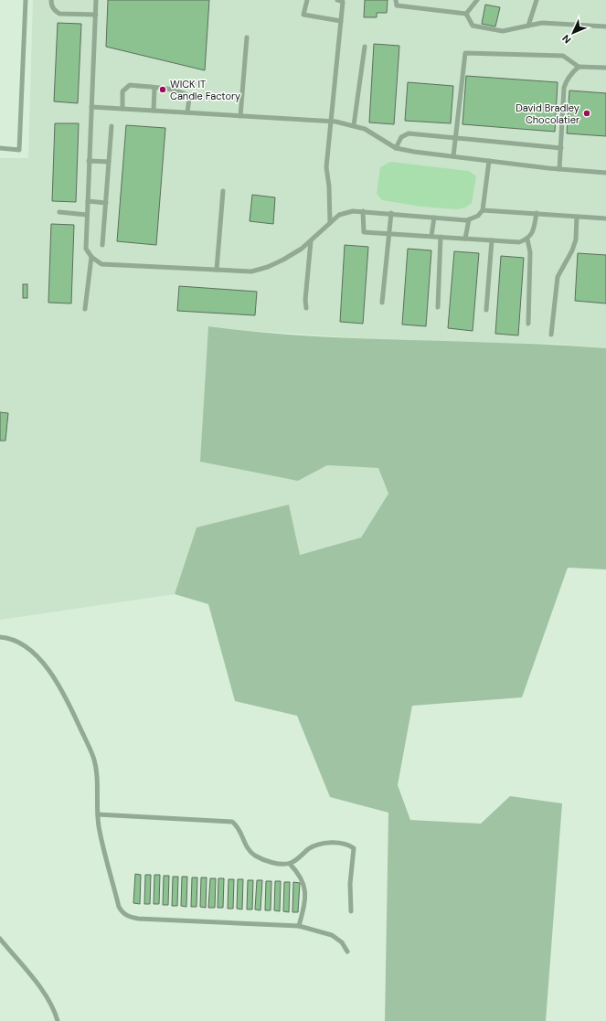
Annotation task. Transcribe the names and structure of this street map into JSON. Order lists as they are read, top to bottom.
{
  "places": ["WICK IT Candle Factory", "David Bradley Chocolatier"],
  "north": "bottom left"
}
